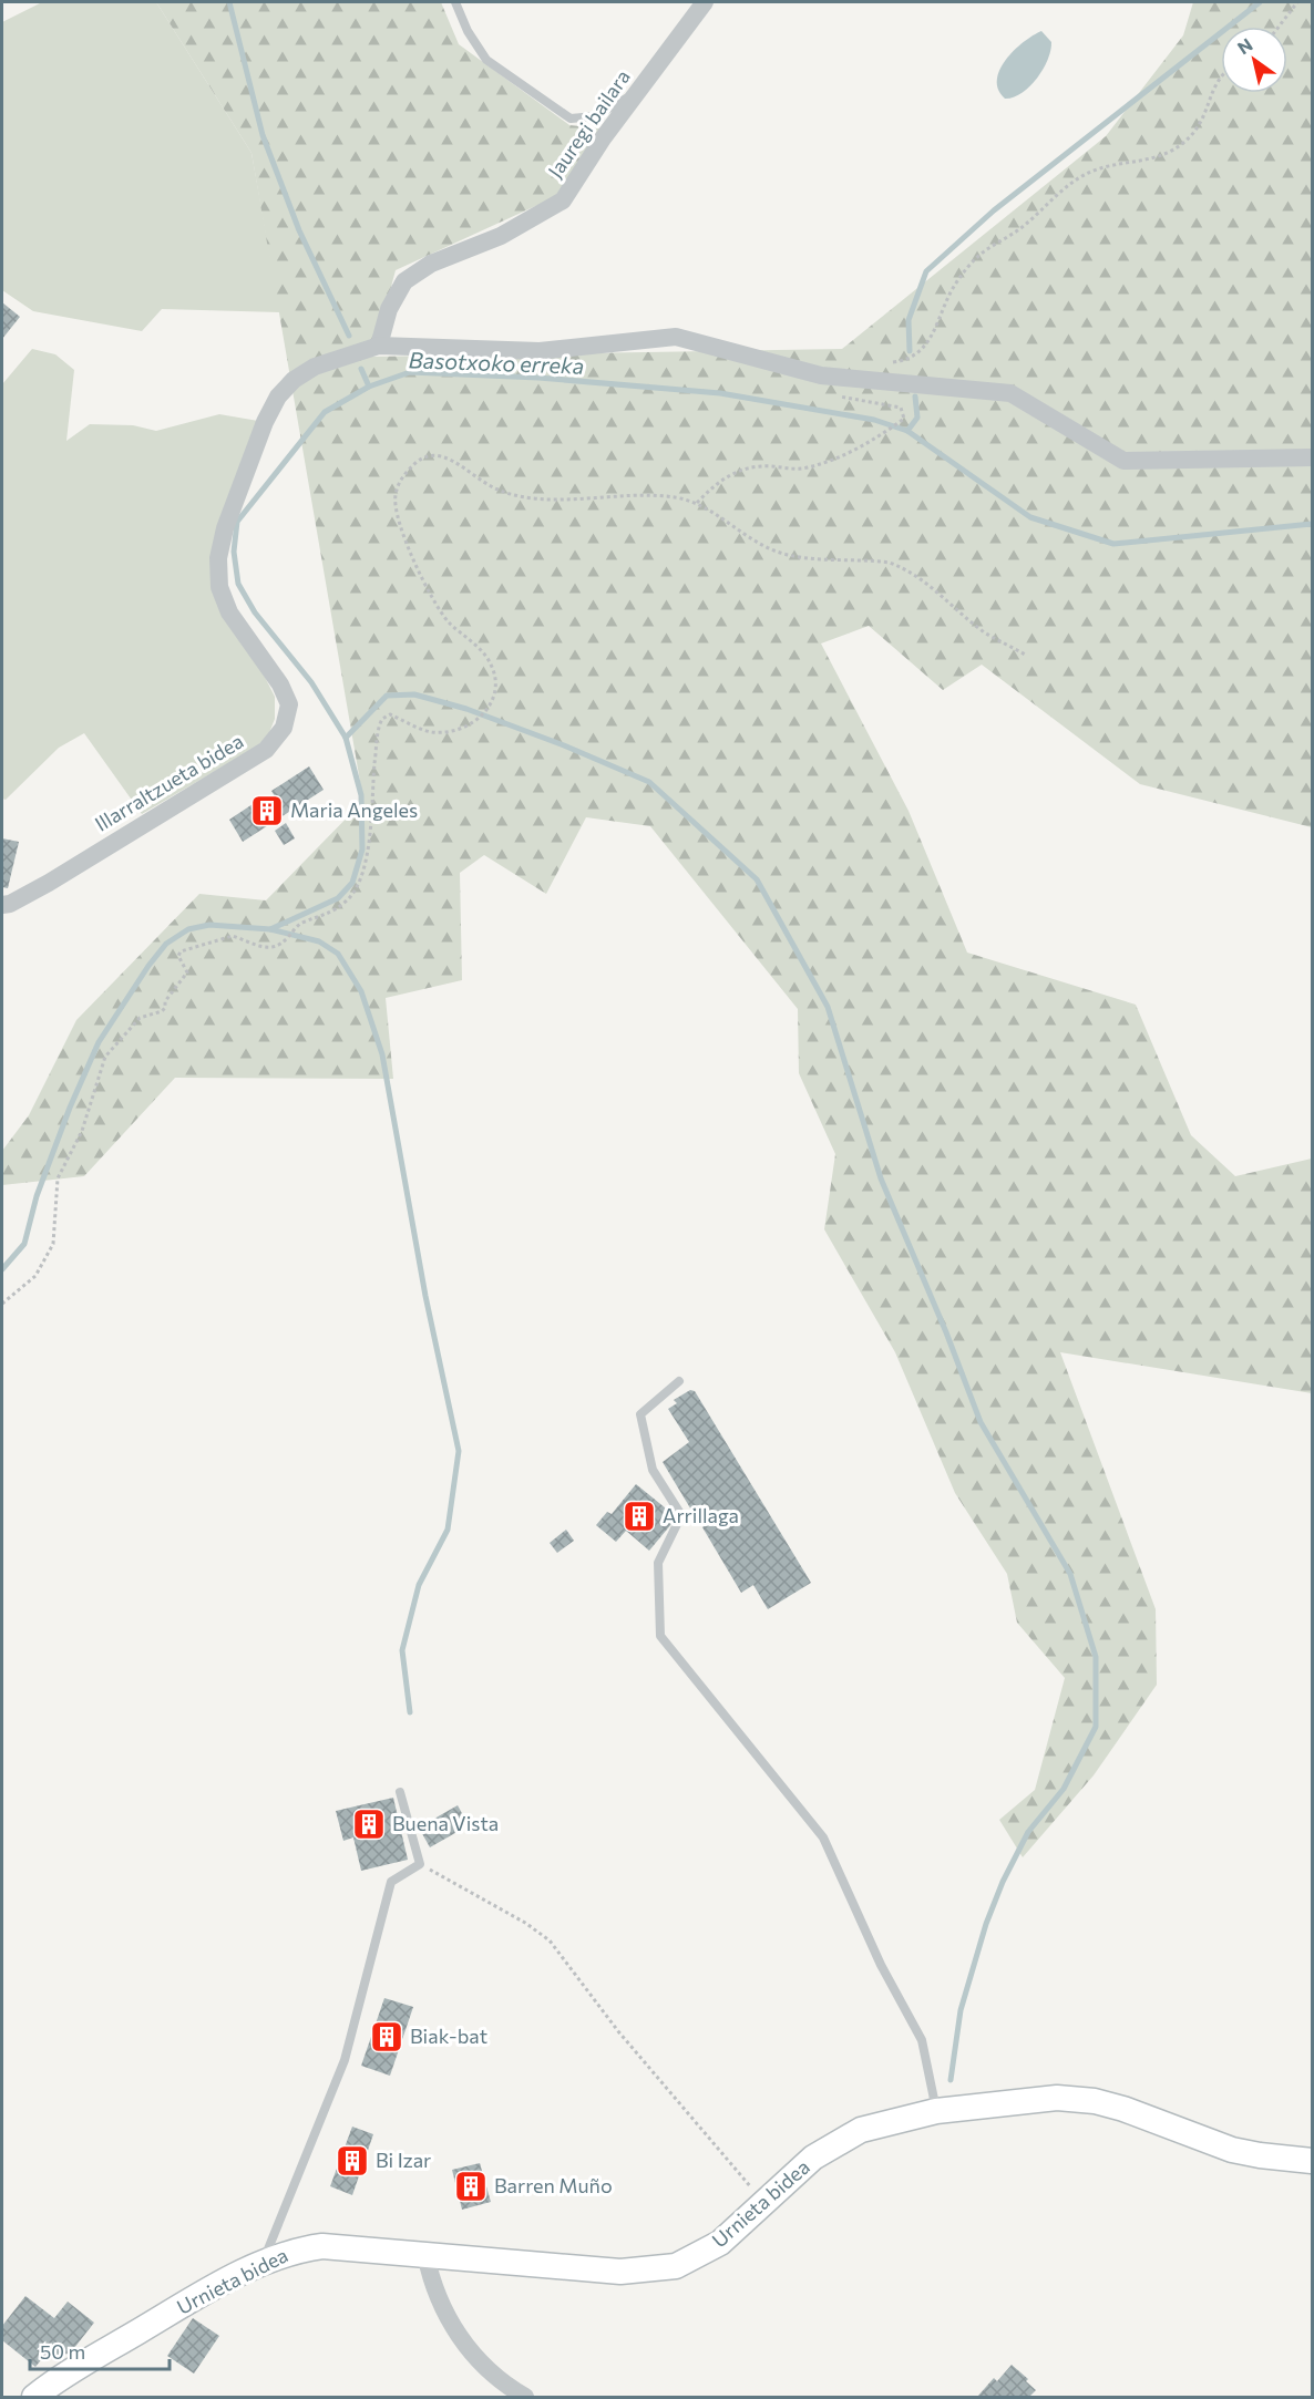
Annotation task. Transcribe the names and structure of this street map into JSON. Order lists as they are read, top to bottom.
{
  "streets": {
    "street": ["Jauregi bailara", "Illarraltzueta bidea", "Urnieta bidea"]
  },
  "crossings": [
    ["Jauregi bailara", "Illarraltzueta bidea"]
  ],
  "water": ["Basotxoko erreka"],
  "places": {
    "building": [
      "Maria Angeles",
      "Arrillaga",
      "Buena Vista",
      "Biak-bat",
      "Bi Izar",
      "Barren Muño"
    ]
  },
  "scale_bar": "50 m",
  "north": "top left"
}
